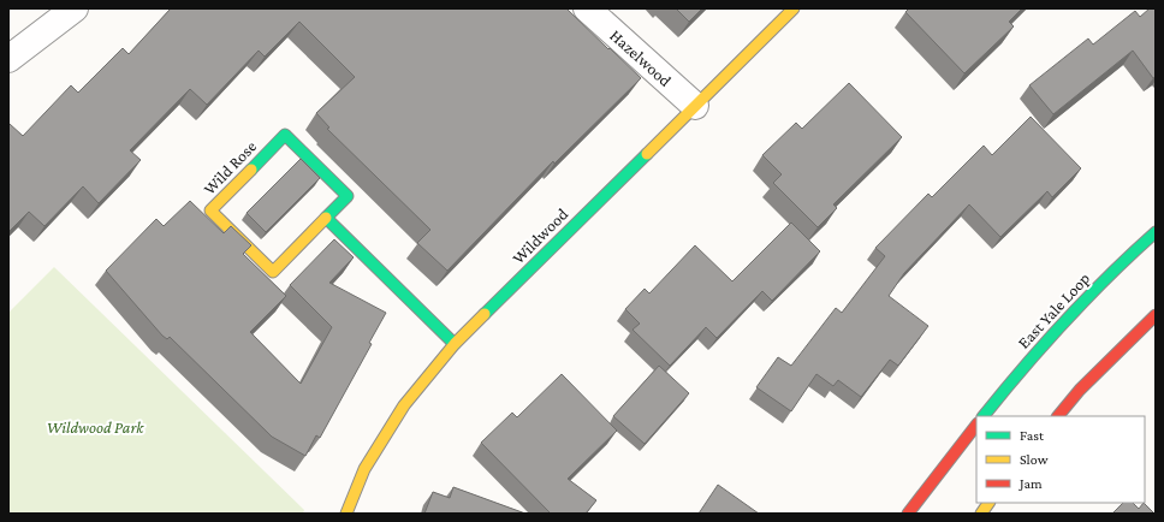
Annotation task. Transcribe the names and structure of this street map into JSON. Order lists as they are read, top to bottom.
{
  "streets": {
    "street": [
      "Hazelwood",
      "Wild Rose",
      "Wildwood",
      "East Yale Loop"
    ]
  },
  "crossings": [
    ["Hazelwood", "Wildwood"]
  ],
  "parks": ["Wildwood Park"],
  "legend": ["Fast", "Slow", "Jam"]
}
